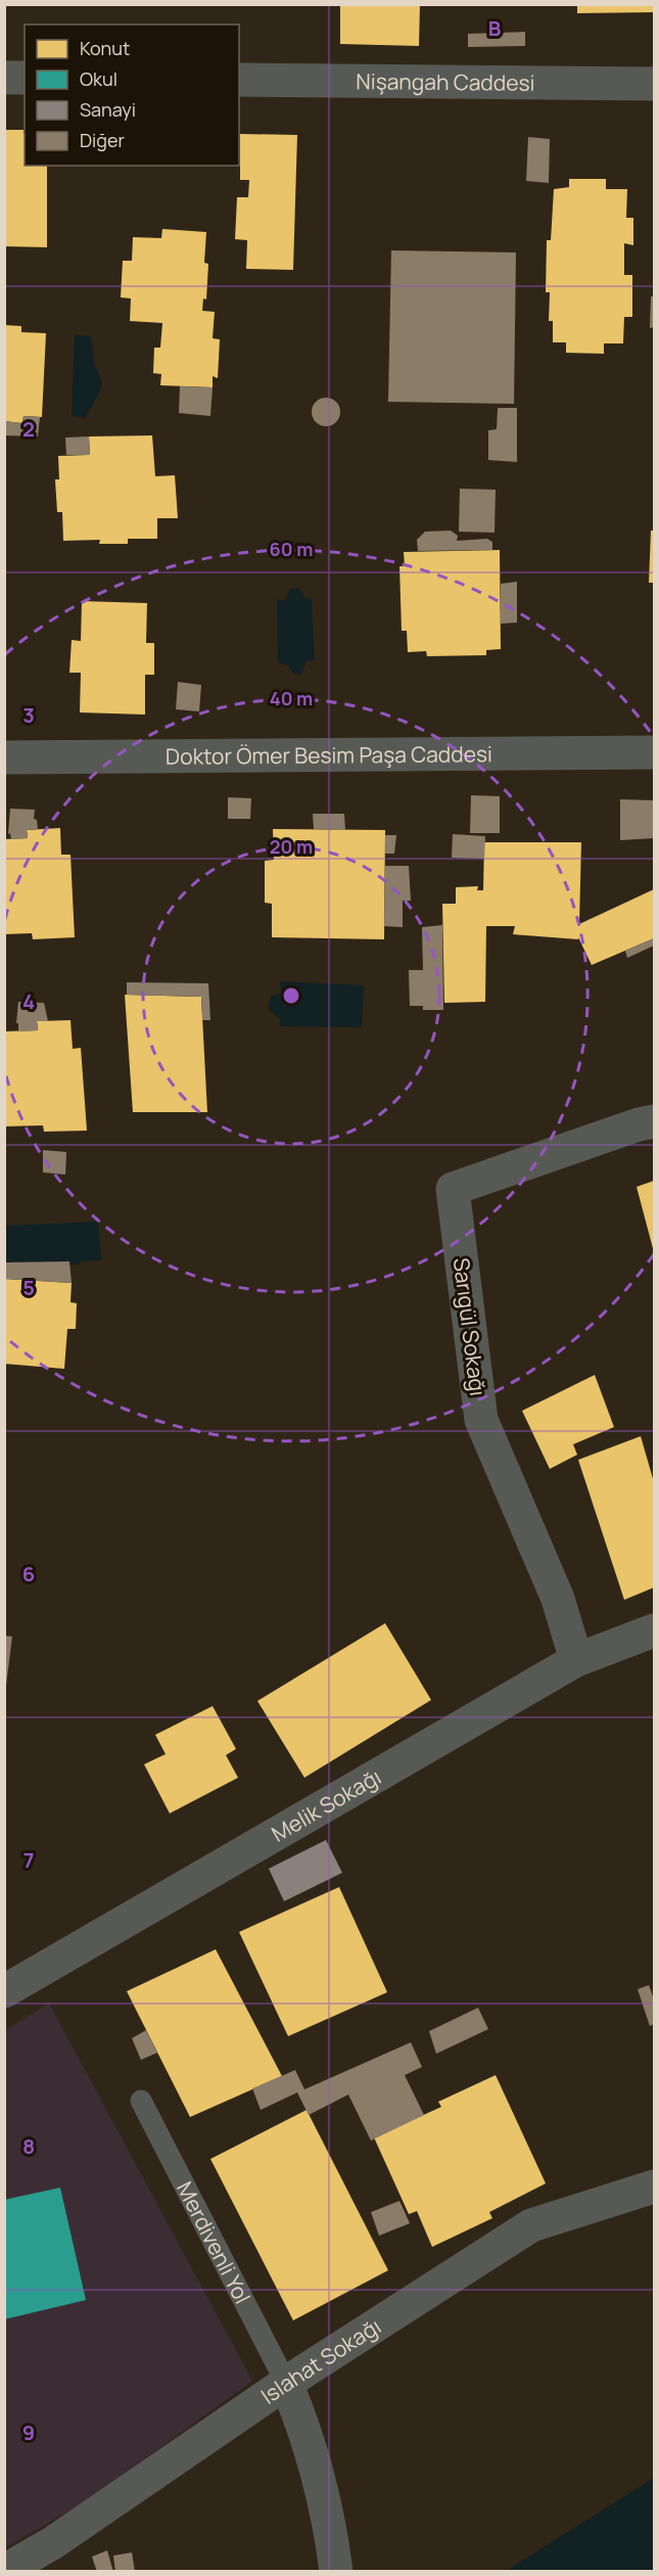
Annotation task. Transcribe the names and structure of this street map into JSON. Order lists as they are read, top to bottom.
{
  "streets": {
    "street": [
      "Nişangah Caddesi",
      "Doktor Ömer Besim Paşa Caddesi",
      "Sarıgül Sokağı",
      "Melik Sokağı",
      "Islahat Sokağı"
    ],
    "lane": ["Merdivenli Yol"]
  },
  "crossings": [
    ["Sarıgül Sokağı", "Melik Sokağı"],
    ["Merdivenli Yol", "Islahat Sokağı"]
  ],
  "legend": [
    "Konut",
    "Okul",
    "Sanayi",
    "Diğer"
  ],
  "grid": {
    "columns": ["B"],
    "rows": [
      "2",
      "3",
      "4",
      "5",
      "6",
      "7",
      "8",
      "9"
    ]
  },
  "rings": ["60 m", "40 m", "20 m"]
}
